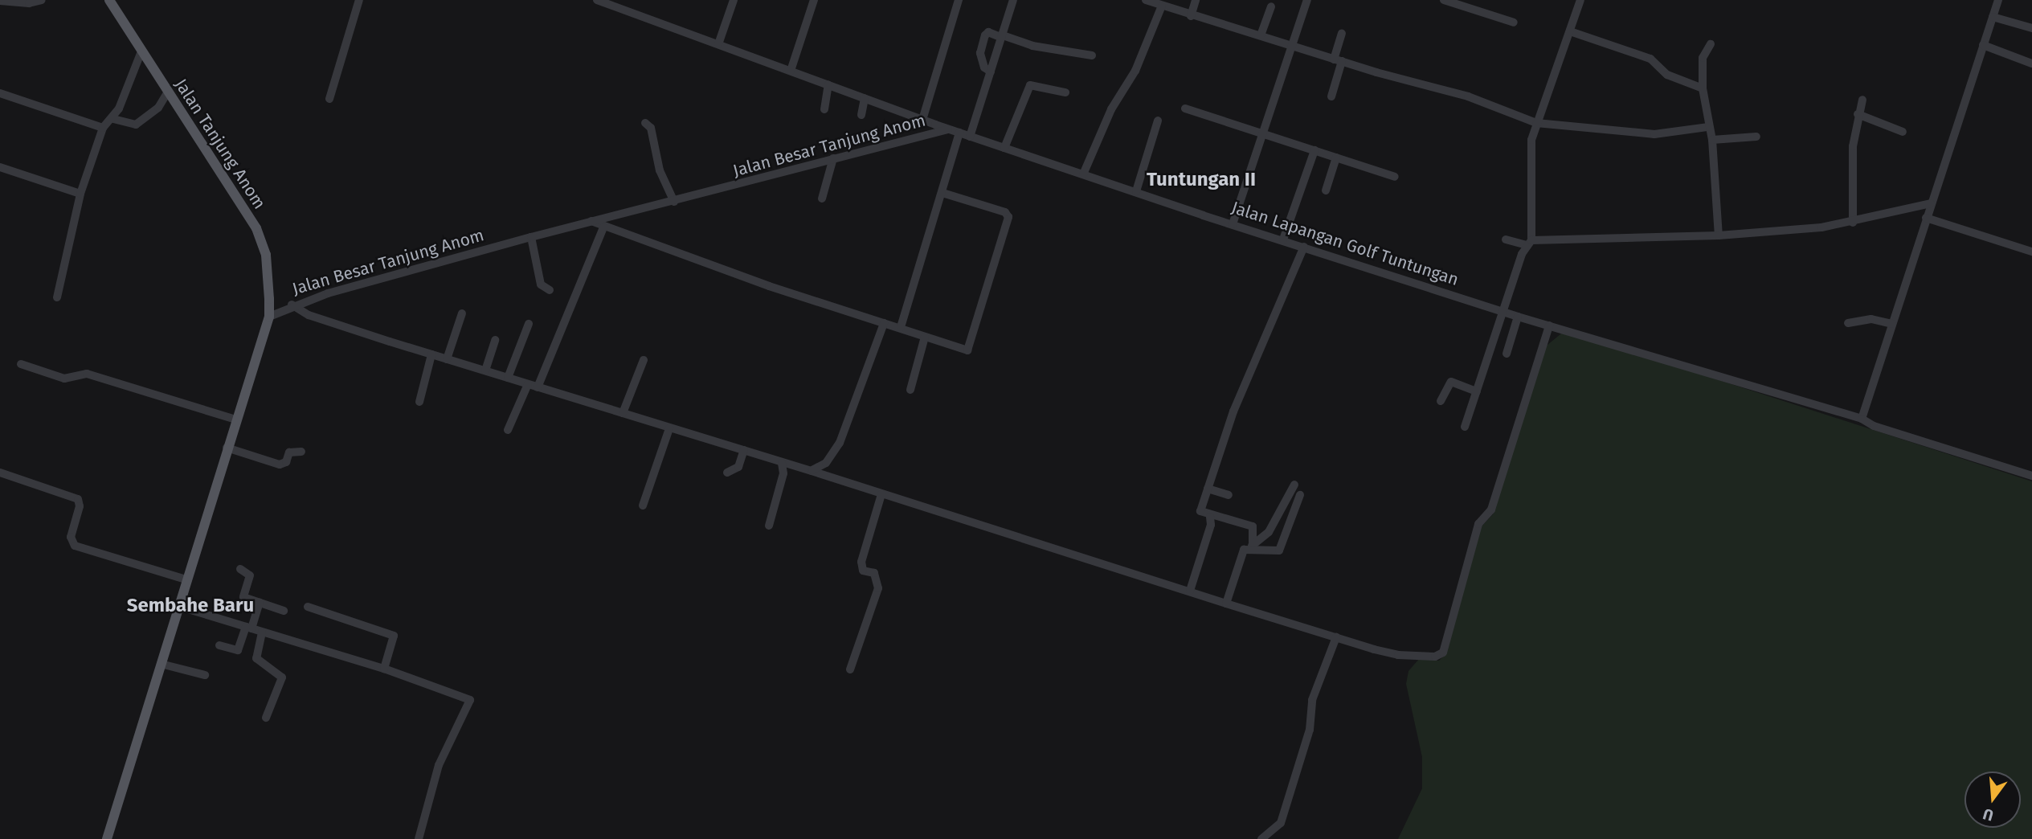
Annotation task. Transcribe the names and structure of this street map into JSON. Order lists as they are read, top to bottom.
{
  "streets": {
    "main road": ["Jalan Tanjung Anom"],
    "street": ["Jalan Besar Tanjung Anom", "Jalan Lapangan Golf Tuntungan"]
  },
  "crossings": [
    ["Jalan Tanjung Anom", "Jalan Besar Tanjung Anom"],
    ["Jalan Besar Tanjung Anom", "Jalan Lapangan Golf Tuntungan"]
  ],
  "districts": ["Tuntungan II", "Sembahe Baru"],
  "north": "bottom"
}
